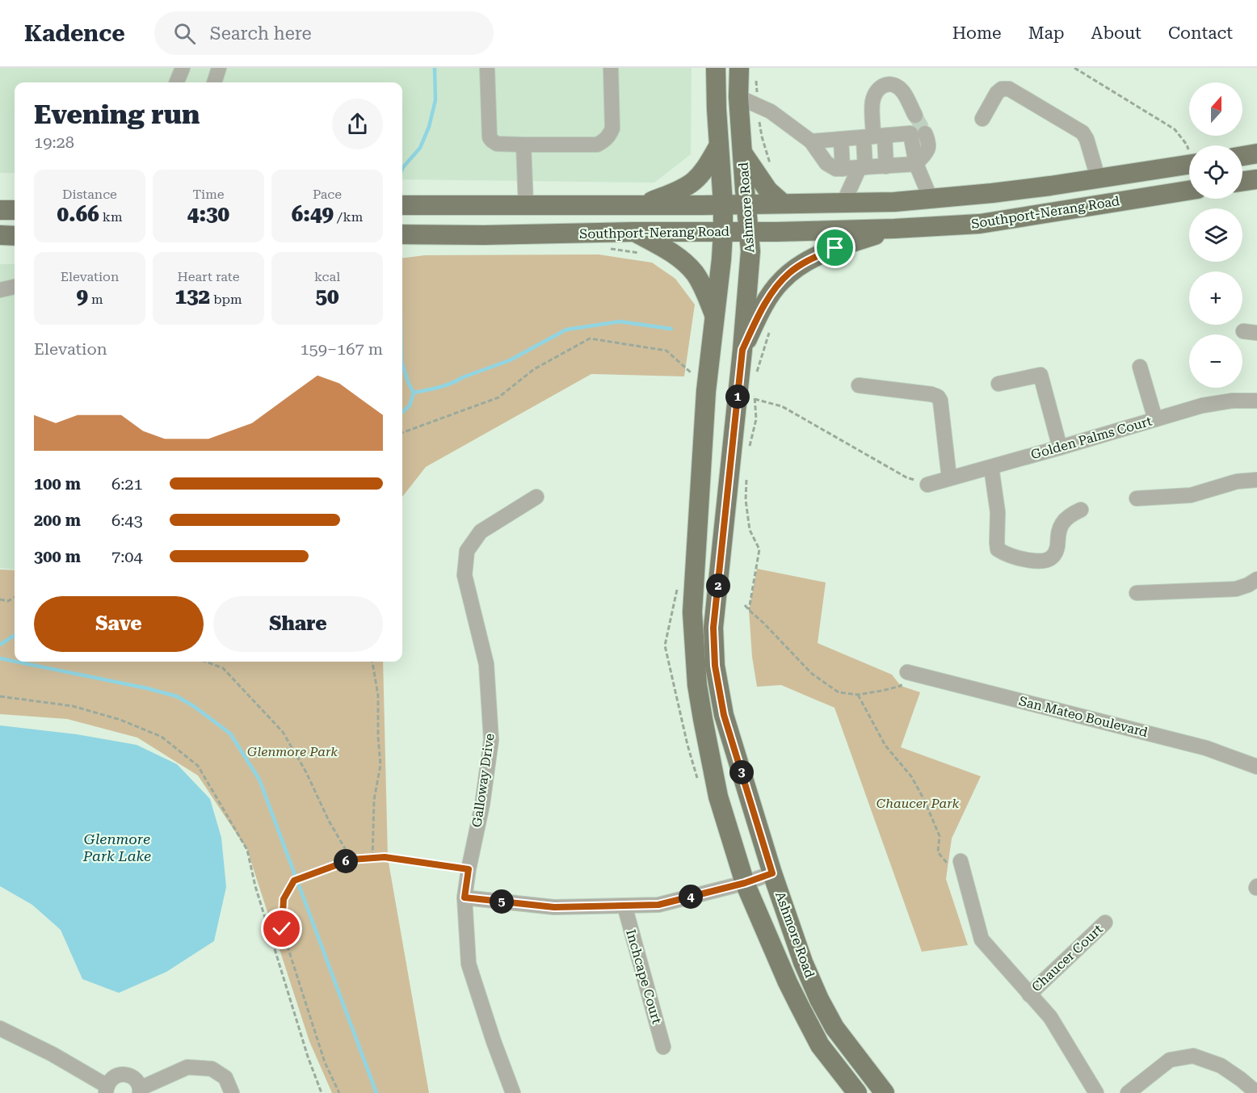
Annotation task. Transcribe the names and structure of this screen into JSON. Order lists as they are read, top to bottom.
{
  "streets": {
    "main road": ["Ashmore Road", "Southport-Nerang Road"],
    "street": [
      "Golden Palms Court",
      "San Mateo Boulevard",
      "Galloway Drive",
      "Chaucer Court",
      "Inchcape Court"
    ]
  },
  "crossings": [
    ["Ashmore Road", "Southport-Nerang Road"]
  ],
  "water": ["Glenmore Park Lake"],
  "parks": ["Glenmore Park", "Chaucer Park"],
  "north": "top",
  "page": {
    "header": "Kadence",
    "search": "Search here",
    "nav": [
      "Home",
      "Map",
      "About",
      "Contact"
    ],
    "map_buttons": ["+", "−"],
    "heading": ["Evening run", "19:28"],
    "stats": [
      ["Distance", "0.66 km"],
      ["Time", "4:30"],
      ["Pace", "6:49 /km"],
      ["Elevation", "9 m"],
      ["Heart rate", "132 bpm"],
      ["kcal", "50"]
    ],
    "chart": ["Elevation", "159–167 m"],
    "pins": [
      "1",
      "2",
      "3",
      "6",
      "4",
      "5"
    ],
    "list": [
      {
        "name": "100 m",
        "note": "6:21"
      },
      {
        "name": "200 m",
        "note": "6:43"
      },
      {
        "name": "300 m",
        "note": "7:04"
      }
    ],
    "buttons": ["Save", "Share"]
  }
}
